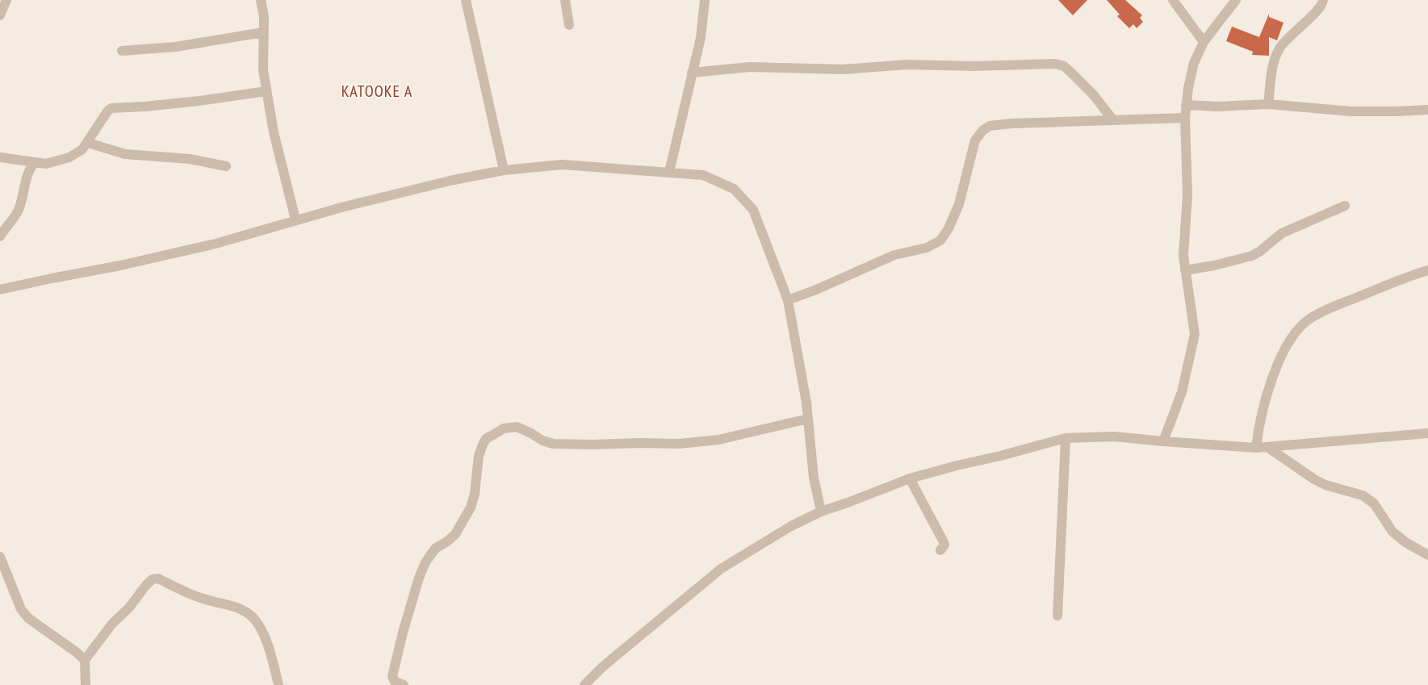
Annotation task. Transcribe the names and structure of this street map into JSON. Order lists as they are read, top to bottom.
{
  "districts": ["KATOOKE A"]
}
